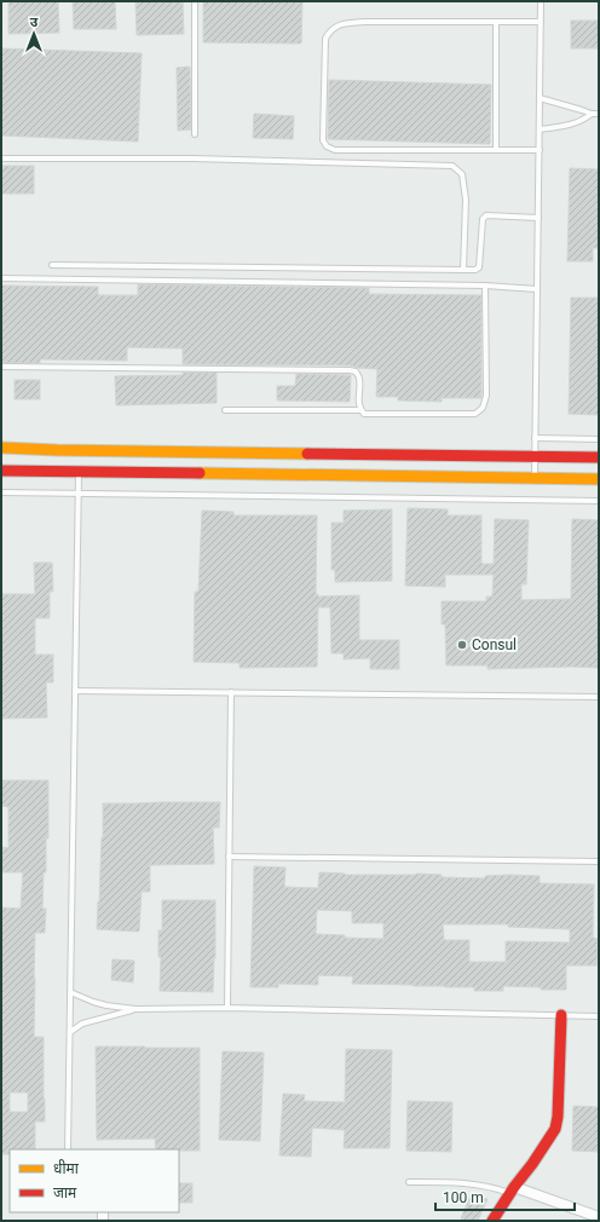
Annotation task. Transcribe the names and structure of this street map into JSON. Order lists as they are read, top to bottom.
{
  "places": ["Consul"],
  "legend": ["धीमा", "जाम"],
  "scale_bar": "100 m",
  "north": "top"
}
